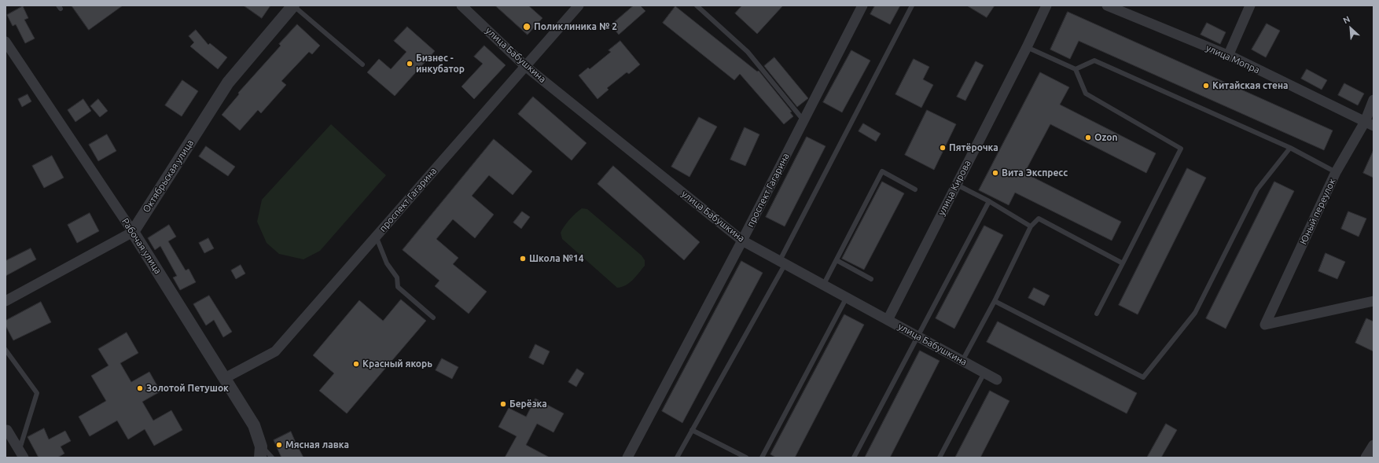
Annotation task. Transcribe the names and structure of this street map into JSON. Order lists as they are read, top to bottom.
{
  "streets": {
    "street": [
      "улица Бабушкина",
      "улица Мопра",
      "Октябрьская улица",
      "улица Кирова",
      "проспект Гагарина",
      "Юный переулок",
      "Рабочая улица"
    ]
  },
  "crossings": [
    ["улица Бабушкина", "улица Кирова"],
    ["улица Бабушкина", "проспект Гагарина"],
    ["улица Мопра", "Юный переулок"],
    ["Октябрьская улица", "Рабочая улица"],
    ["проспект Гагарина", "Рабочая улица"]
  ],
  "places": [
    "Поликлиника № 2",
    "Бизнес - инкубатор",
    "Китайская стена",
    "Ozon",
    "Пятёрочка",
    "Вита Экспресс",
    "Школа №14",
    "Красный якорь",
    "Золотой Петушок",
    "Берёзка",
    "Мясная лавка"
  ],
  "north": "top left"
}
